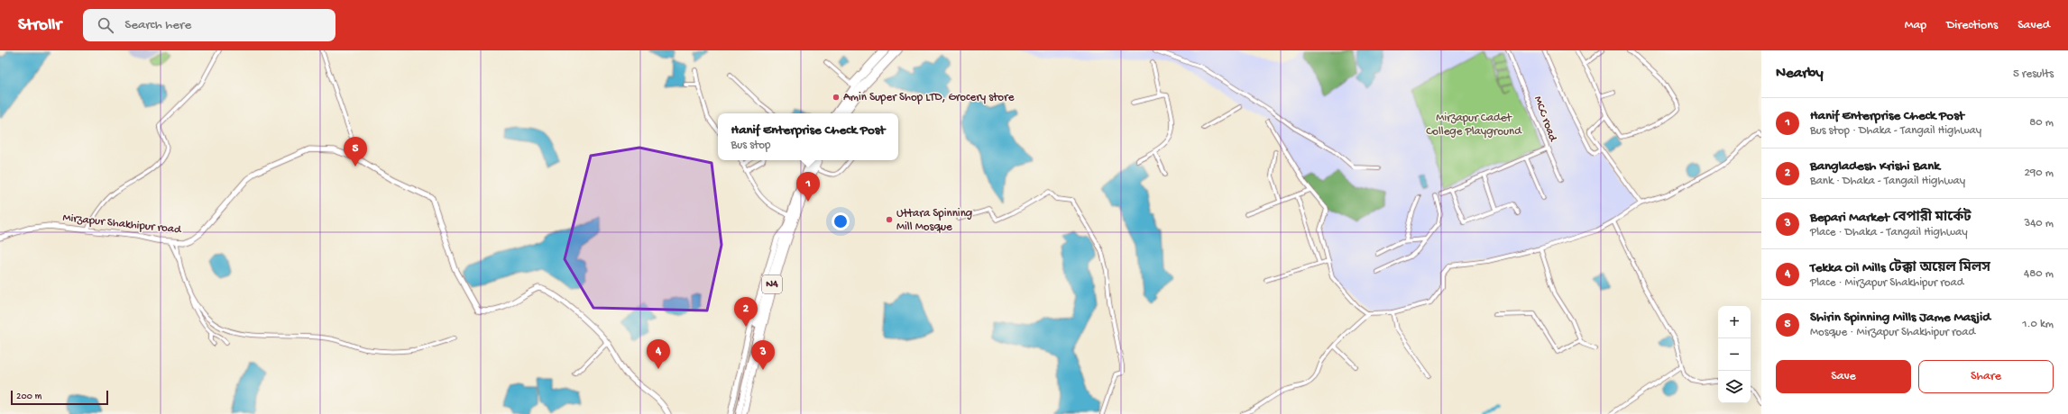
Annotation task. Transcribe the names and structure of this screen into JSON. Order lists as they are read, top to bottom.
{
  "streets": {
    "highway": ["N4"],
    "main road": ["Mirzapur Shakhipur road"],
    "street": ["MCC road"]
  },
  "parks": ["Mirzapur Cadet College Playground"],
  "places": ["Amin Super Shop LTD, Grocery store", "Uttara Spinning Mill Mosque"],
  "scale_bar": "200 m",
  "page": {
    "header": "Strollr",
    "search": "Search here",
    "nav": ["Map", "Directions", "Saved"],
    "heading": ["Nearby", "5 results"],
    "list": [
      {
        "mark": "1",
        "name": "Hanif Enterprise Check Post",
        "note": "Bus stop · Dhaka - Tangail Highway",
        "value": "80 m"
      },
      {
        "mark": "2",
        "name": "Bangladesh Krishi Bank",
        "note": "Bank · Dhaka - Tangail Highway",
        "value": "290 m"
      },
      {
        "mark": "3",
        "name": "Bepari Market বেপারী মার্কেট",
        "note": "Place · Dhaka - Tangail Highway",
        "value": "340 m"
      },
      {
        "mark": "4",
        "name": "Tekka Oil Mills টেক্কা অয়েল মিলস",
        "note": "Place · Mirzapur Shakhipur road",
        "value": "480 m"
      },
      {
        "mark": "5",
        "name": "Shirin Spinning Mills Jame Masjid",
        "note": "Mosque · Mirzapur Shakhipur road",
        "value": "1.0 km"
      }
    ],
    "popup": ["Hanif Enterprise Check Post", "Bus stop"],
    "pins": [
      "5",
      "1",
      "2",
      "4",
      "3"
    ],
    "map_buttons": ["+", "−"],
    "buttons": ["Save", "Share"],
    "scale": "200 m"
  }
}
